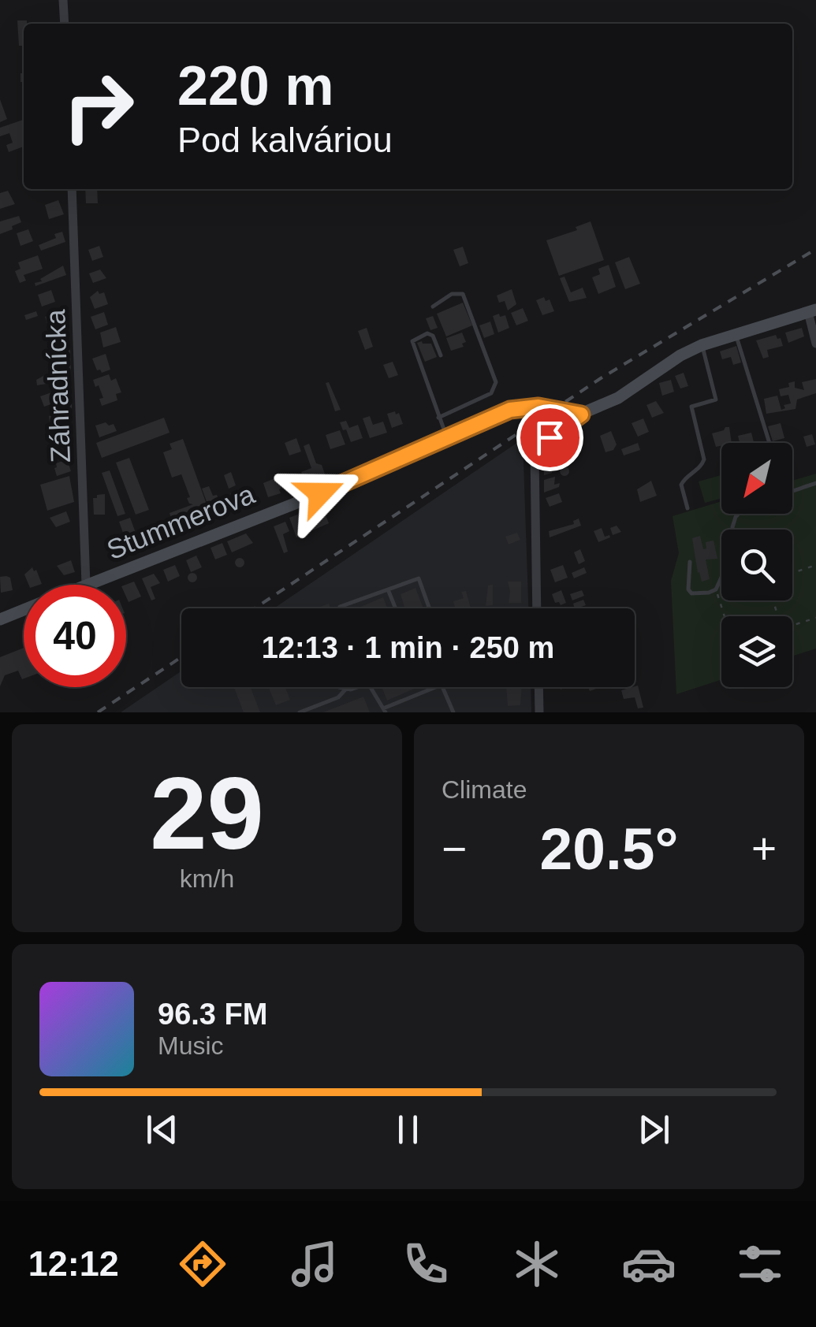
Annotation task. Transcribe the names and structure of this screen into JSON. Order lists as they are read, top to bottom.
{
  "streets": {
    "street": ["Záhradnícka", "Stummerova"]
  },
  "crossings": [
    ["Záhradnícka", "Stummerova"]
  ],
  "north": "bottom left",
  "page": {
    "turn": ["220 m", "Pod kalváriou"],
    "limit": "40",
    "trip": "12:13 · 1 min · 250 m",
    "tile": [
      ["29", "km/h"],
      "Climate"
    ],
    "heat": ["−", "20.5°", "+"],
    "song": ["96.3 FM", "Music"],
    "tabs": "12:12"
  }
}
